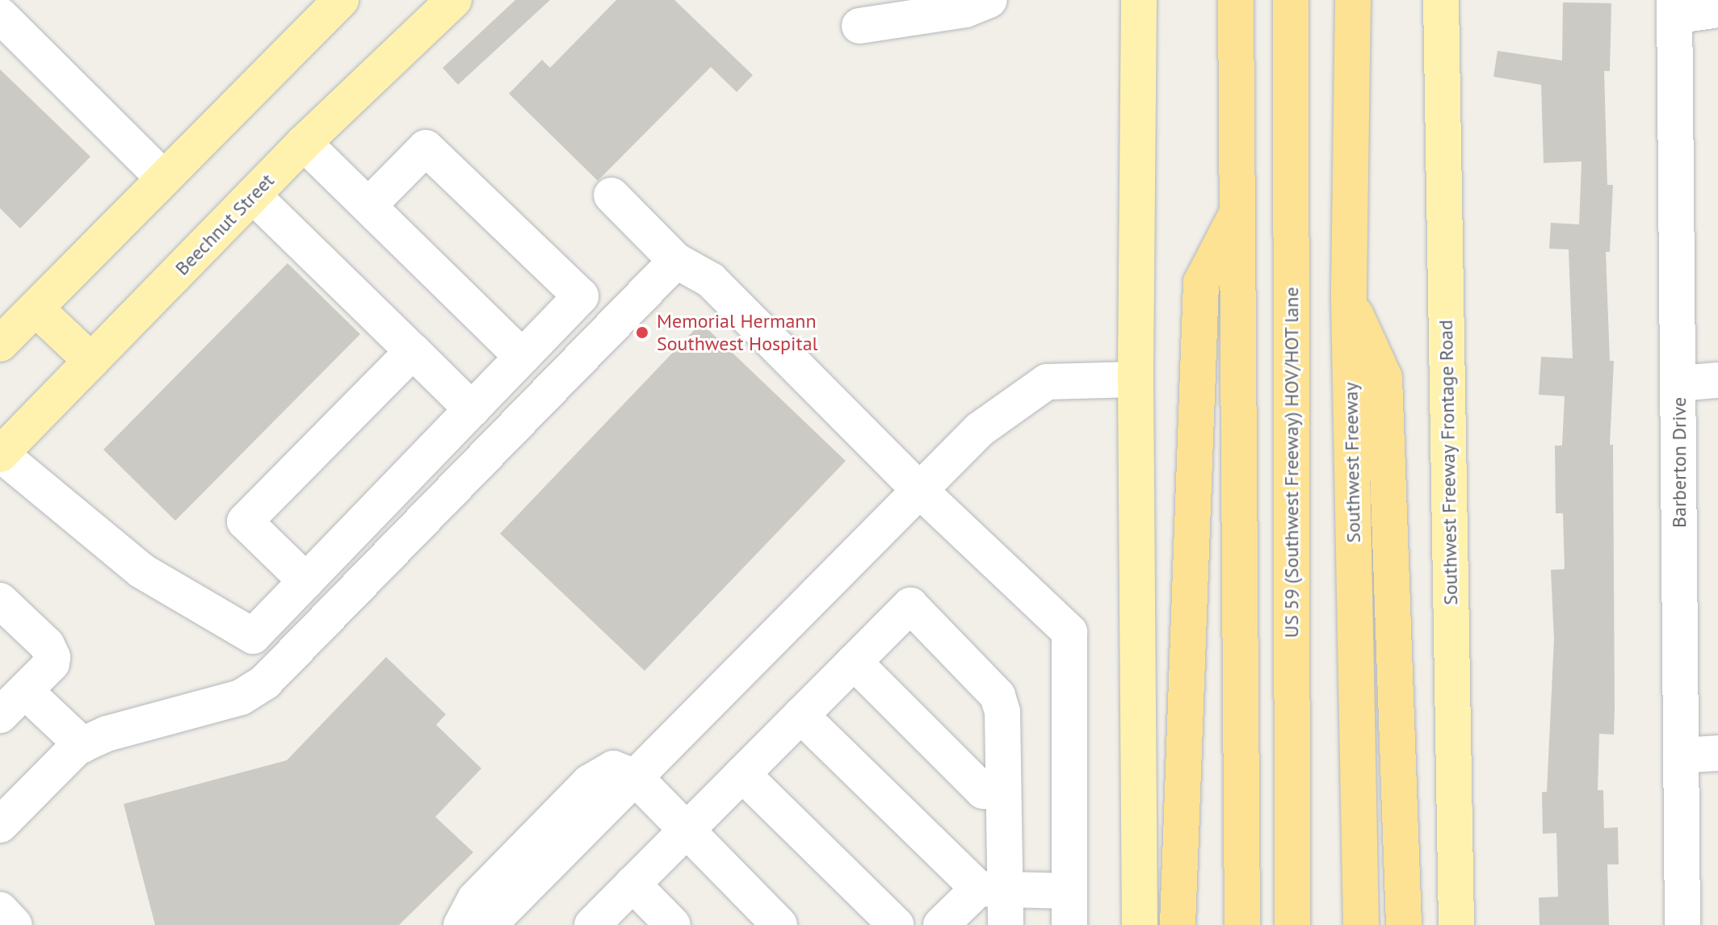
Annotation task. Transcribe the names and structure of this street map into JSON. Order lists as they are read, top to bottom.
{
  "streets": {
    "highway": ["US 59 (Southwest Freeway) HOV/HOT lane", "Southwest Freeway"],
    "main road": ["Beechnut Street", "Southwest Freeway Frontage Road"],
    "street": ["Barberton Drive"]
  },
  "places": ["Memorial Hermann Southwest Hospital"]
}
